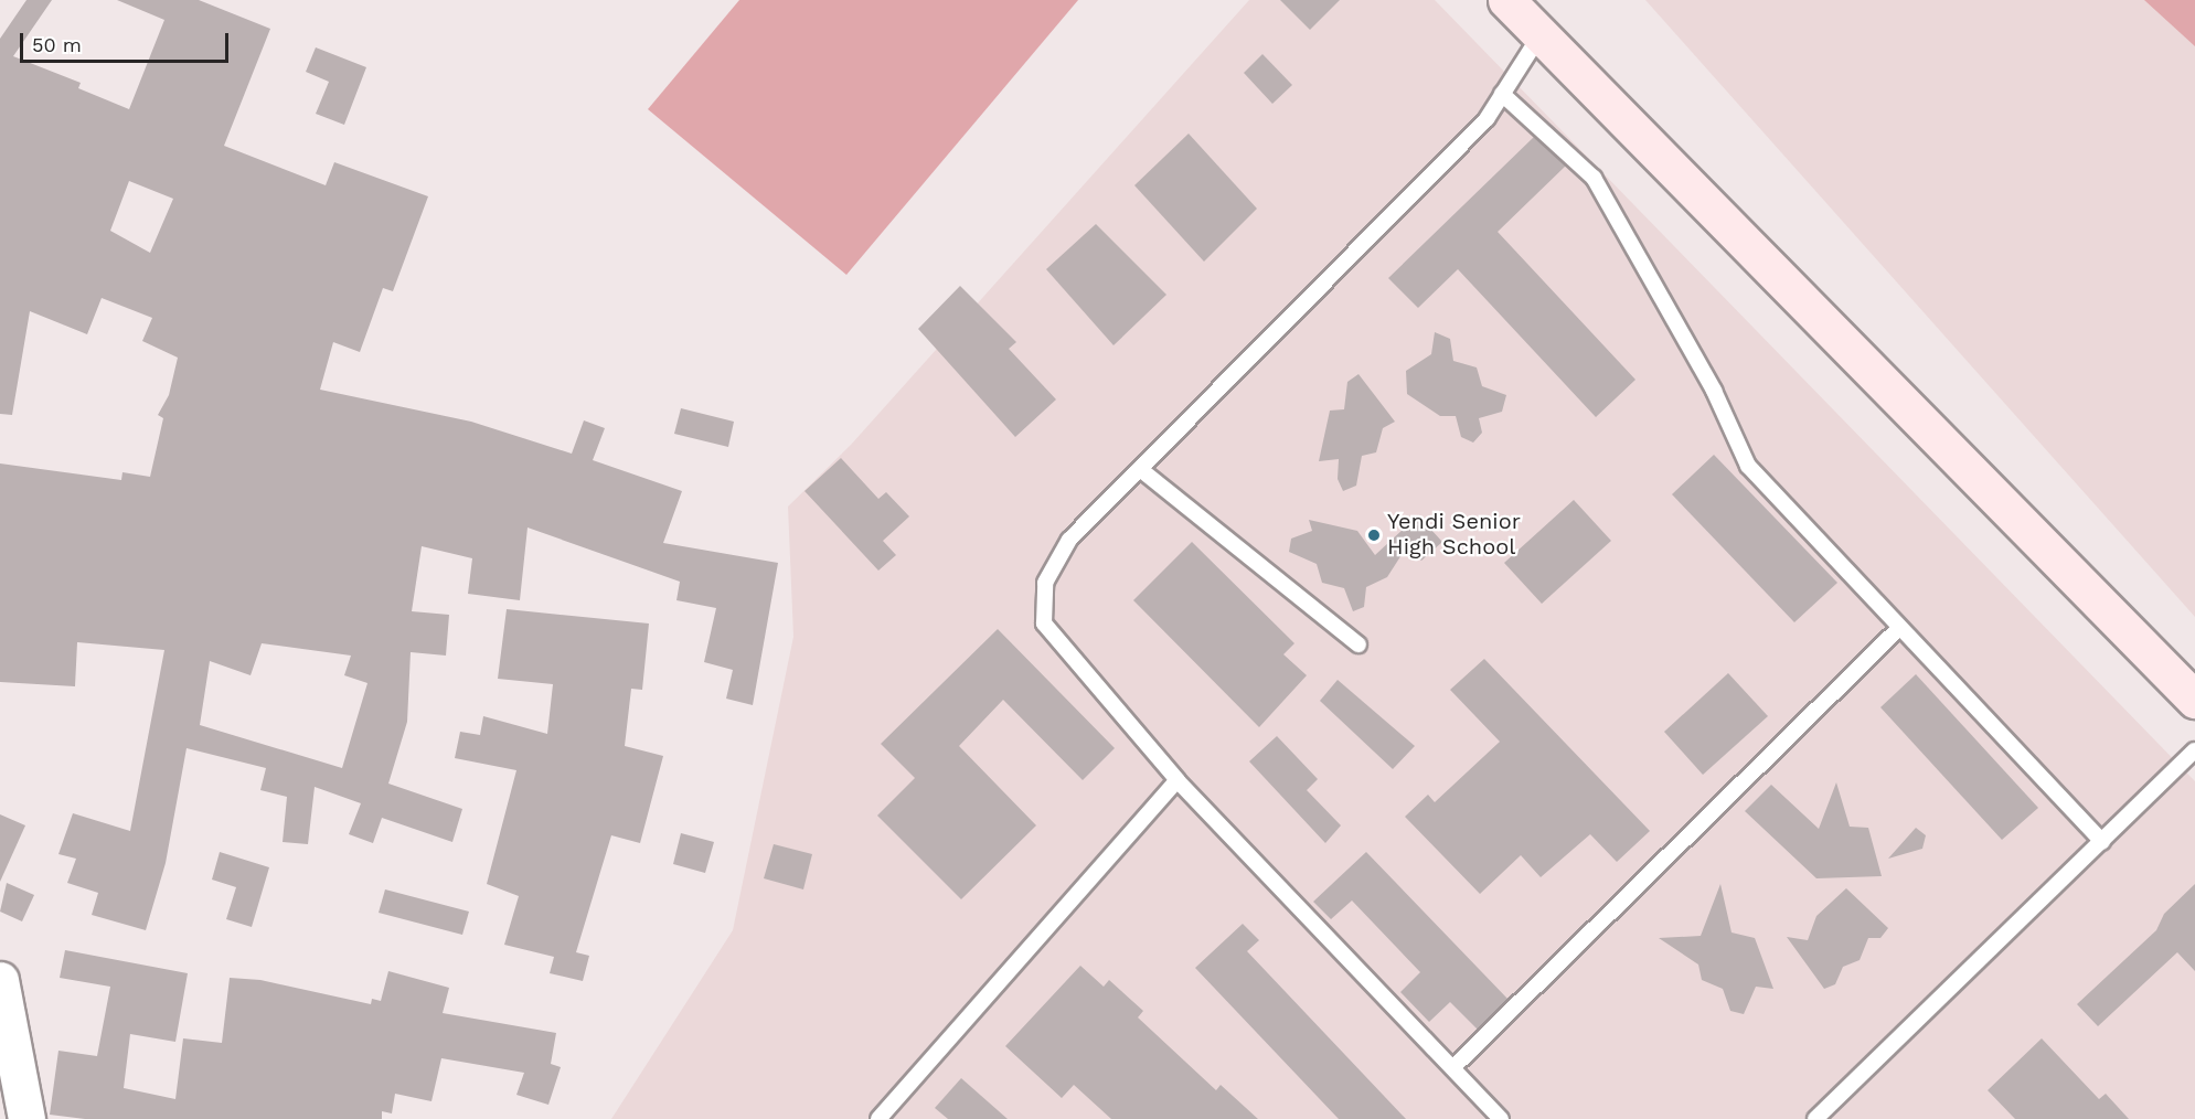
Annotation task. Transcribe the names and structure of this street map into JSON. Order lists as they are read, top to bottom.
{
  "places": ["Yendi Senior High School"],
  "scale_bar": "50 m"
}
